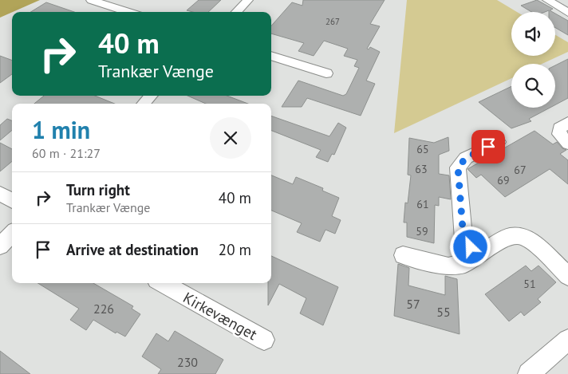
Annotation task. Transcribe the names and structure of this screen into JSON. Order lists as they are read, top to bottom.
{
  "streets": {
    "street": ["Kirkevænget"]
  },
  "house_numbers": [
    "267",
    "65",
    "63",
    "67",
    "69",
    "61",
    "59",
    "51",
    "57",
    "226",
    "55",
    "230"
  ],
  "page": {
    "turn": ["40 m", "Trankær Vænge"],
    "heading": ["1 min", "60 m · 21:27"],
    "list": [
      {
        "name": "Turn right",
        "note": "Trankær Vænge",
        "value": "40 m"
      },
      {
        "name": "Arrive at destination",
        "value": "20 m"
      }
    ]
  }
}
